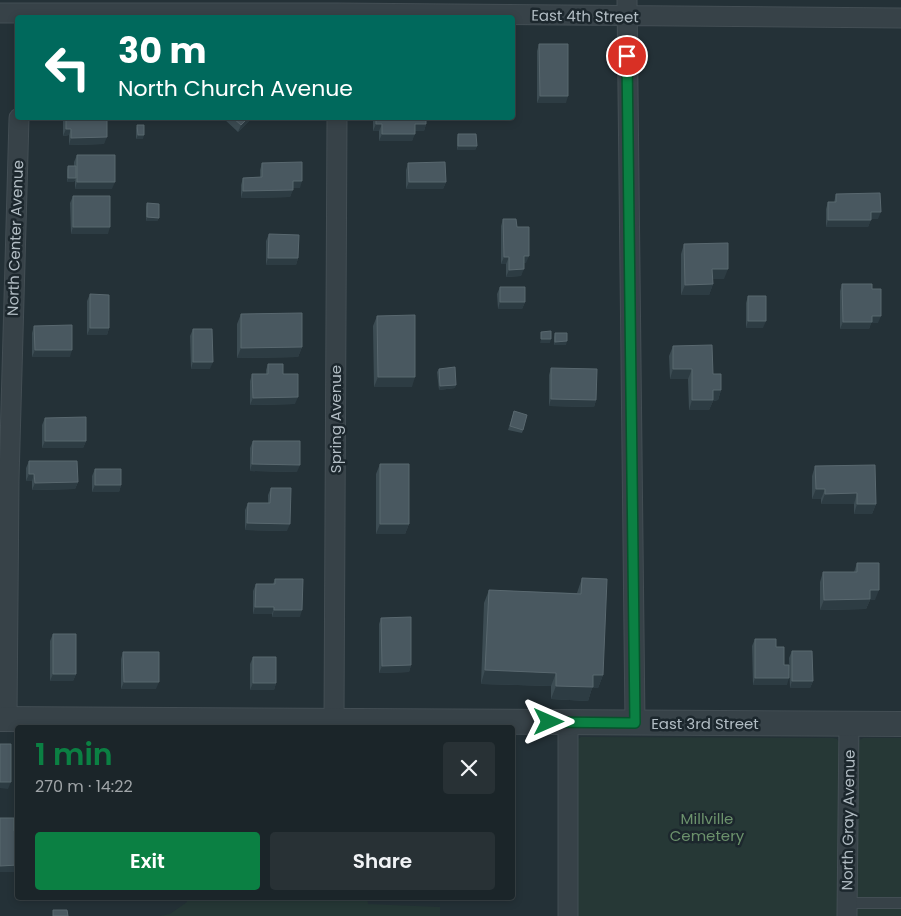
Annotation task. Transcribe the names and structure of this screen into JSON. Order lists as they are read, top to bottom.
{
  "streets": {
    "street": [
      "East 4th Street",
      "North Center Avenue",
      "Spring Avenue",
      "East 3rd Street",
      "North Gray Avenue"
    ]
  },
  "crossings": [
    ["North Center Avenue", "East 3rd Street"],
    ["Spring Avenue", "East 3rd Street"],
    ["East 3rd Street", "North Gray Avenue"]
  ],
  "parks": ["Millville Cemetery"],
  "page": {
    "turn": ["30 m", "North Church Avenue"],
    "heading": ["1 min", "270 m · 14:22"],
    "buttons": ["Exit", "Share"]
  }
}
